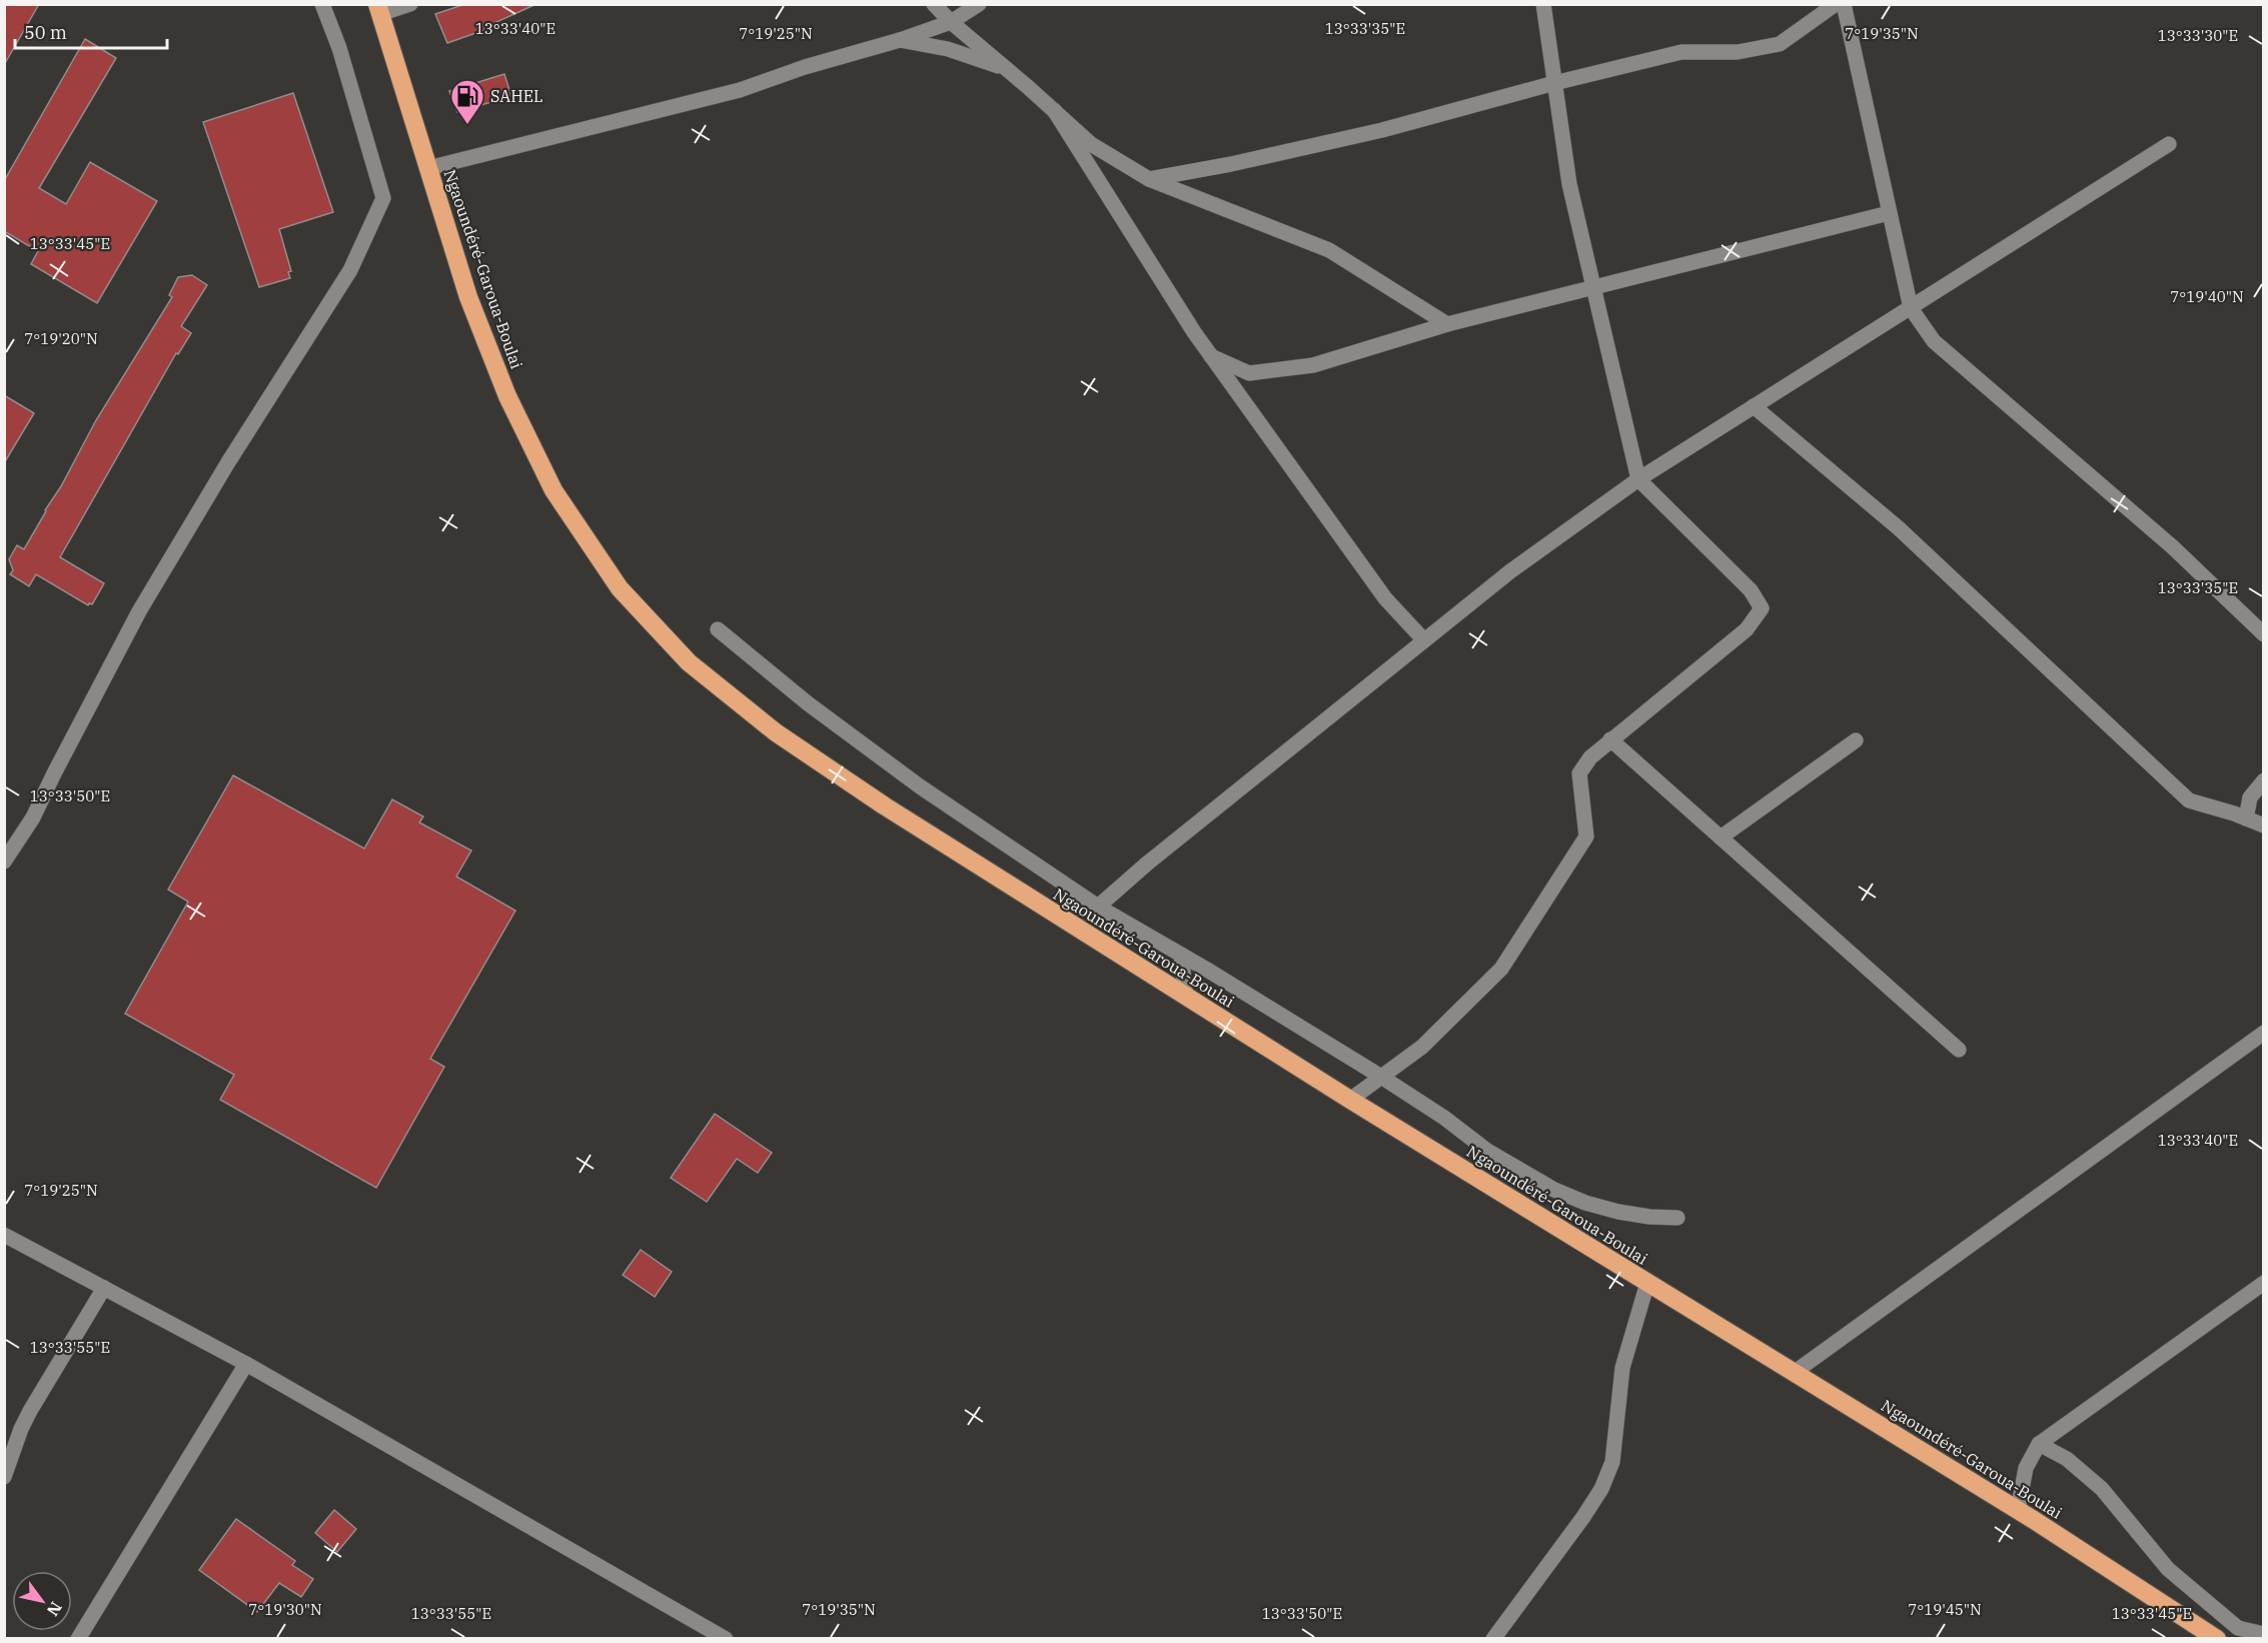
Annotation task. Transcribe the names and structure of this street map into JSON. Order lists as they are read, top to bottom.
{
  "streets": {
    "highway": ["Ngaoundéré-Garoua-Boulai"]
  },
  "places": {
    "fuel station": ["SAHEL"]
  },
  "scale_bar": "50 m",
  "north": "bottom right",
  "coordinates": [
    "13°33'40\"E",
    "13°33'35\"E",
    "7°19'25\"N",
    "7°19'35\"N",
    "13°33'30\"E",
    "13°33'45\"E",
    "7°19'40\"N",
    "7°19'20\"N",
    "13°33'50\"E",
    "13°33'55\"E",
    "7°19'30\"N",
    "7°19'45\"N"
  ]
}
